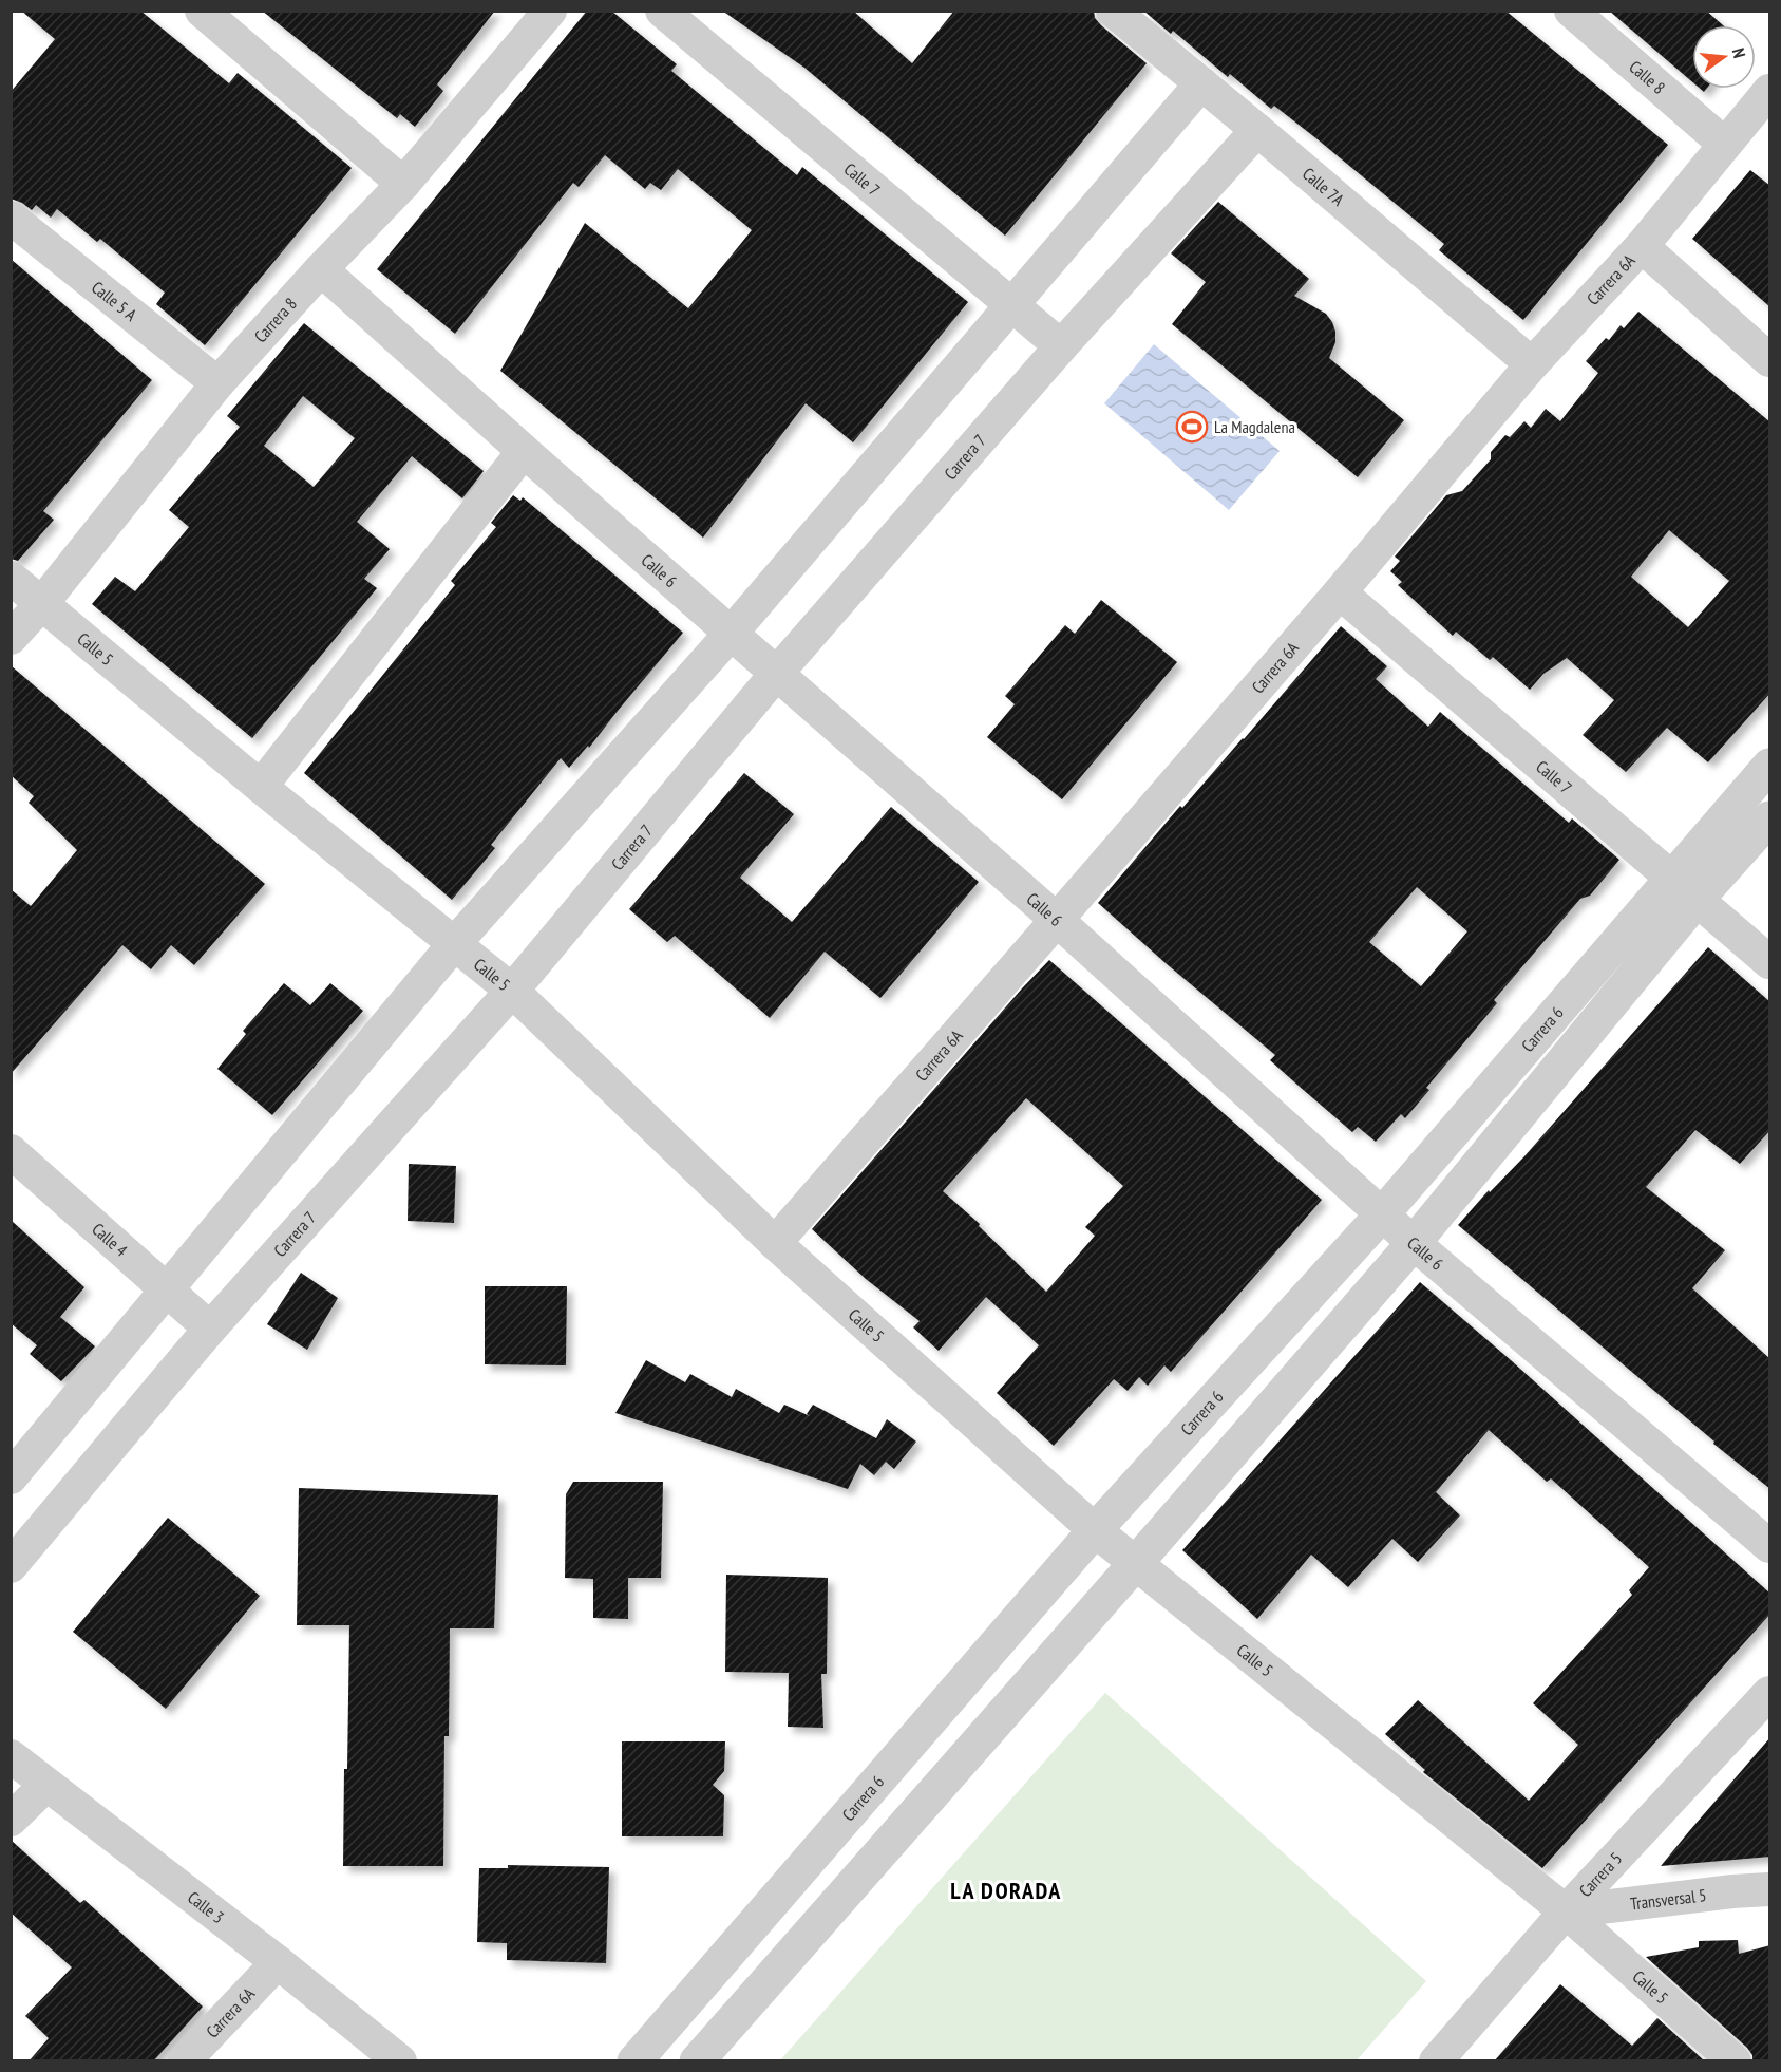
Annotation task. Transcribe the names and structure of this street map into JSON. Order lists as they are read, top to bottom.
{
  "streets": {
    "street": [
      "Calle 8",
      "Calle 7",
      "Calle 7A",
      "Carrera 6A",
      "Calle 5 A",
      "Carrera 8",
      "Carrera 7",
      "Calle 6",
      "Calle 5",
      "Carrera 6",
      "Calle 4",
      "Carrera 5",
      "Transversal 5",
      "Calle 3"
    ]
  },
  "crossings": [
    ["Calle 8", "Carrera 6A"],
    ["Calle 7", "Carrera 6A"],
    ["Calle 7", "Carrera 7"],
    ["Calle 7", "Carrera 6"],
    ["Calle 7A", "Carrera 6A"],
    ["Calle 7A", "Carrera 7"],
    ["Carrera 6A", "Calle 6"],
    ["Carrera 6A", "Calle 5"],
    ["Carrera 6A", "Calle 3"],
    ["Calle 5 A", "Carrera 8"],
    ["Carrera 8", "Calle 6"],
    ["Carrera 8", "Calle 5"],
    ["Carrera 7", "Calle 6"],
    ["Carrera 7", "Calle 5"],
    ["Carrera 7", "Calle 4"],
    ["Calle 6", "Carrera 6"],
    ["Calle 5", "Carrera 6"],
    ["Calle 5", "Carrera 5"],
    ["Calle 5", "Transversal 5"],
    ["Carrera 5", "Transversal 5"]
  ],
  "districts": ["LA DORADA"],
  "places": {
    "sports": ["La Magdalena"]
  },
  "north": "right"
}
